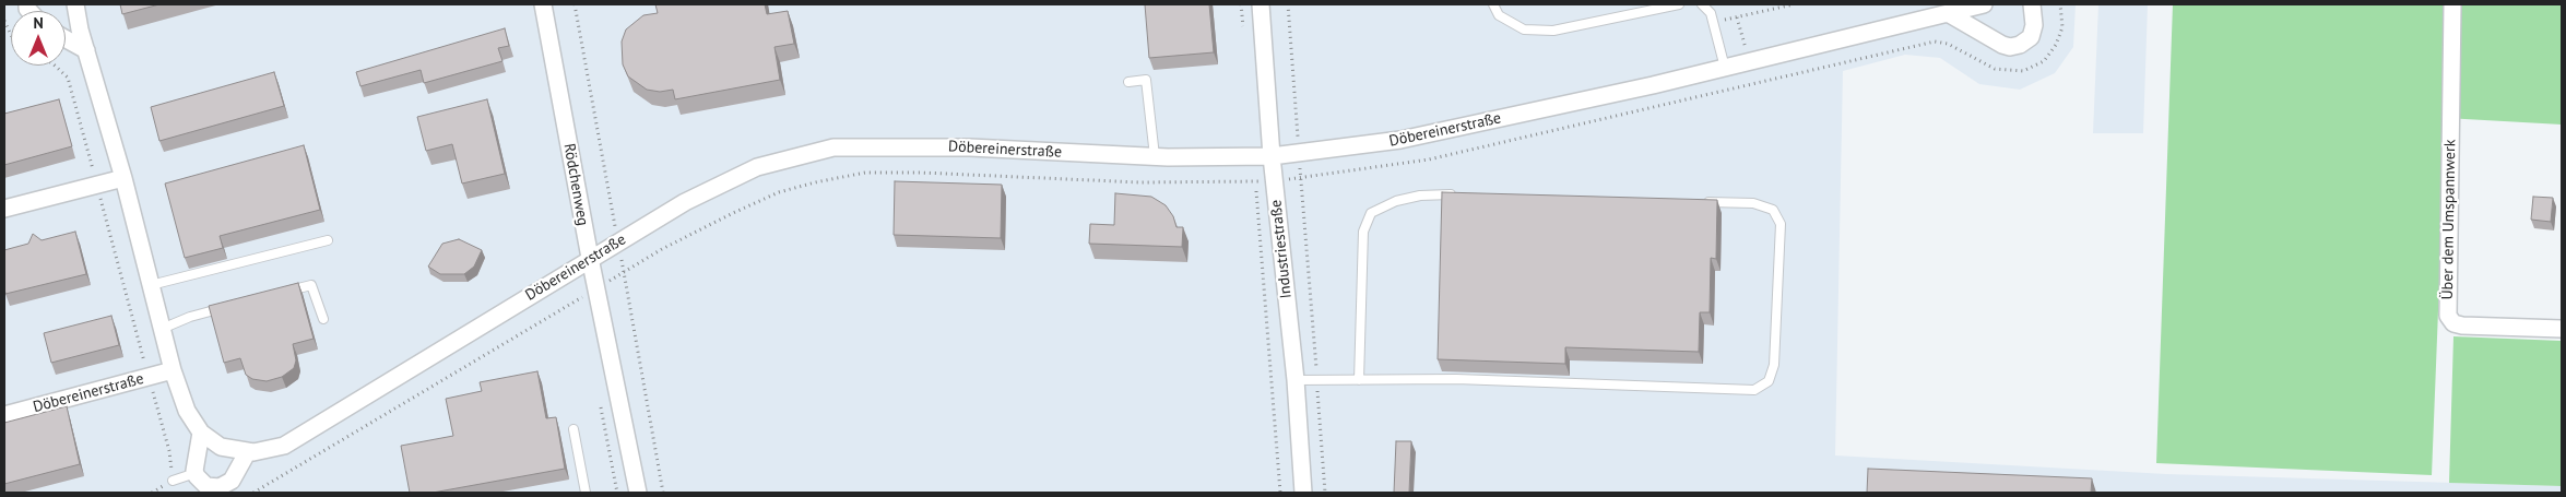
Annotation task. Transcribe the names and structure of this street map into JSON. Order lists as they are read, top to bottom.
{
  "streets": {
    "street": [
      "Döbereinerstraße",
      "Rödchenweg",
      "Über dem Umspannwerk",
      "Industriestraße"
    ]
  },
  "crossings": [
    ["Döbereinerstraße", "Rödchenweg"],
    ["Döbereinerstraße", "Industriestraße"]
  ],
  "north": "top"
}
